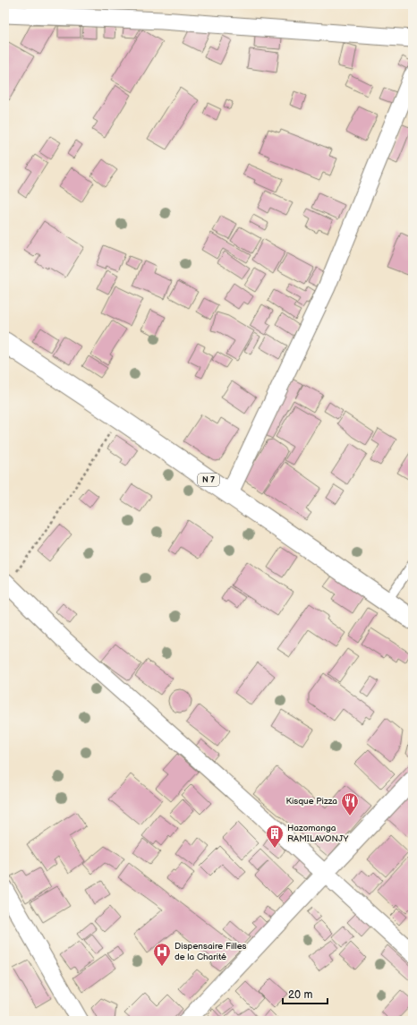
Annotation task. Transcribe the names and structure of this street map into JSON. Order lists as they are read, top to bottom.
{
  "streets": {
    "main road": ["N 7"]
  },
  "places": {
    "restaurant": ["Kisque Pizza"],
    "building": ["Hazomanga RAMILAVONJY"],
    "hospital": ["Dispensaire Filles de la Charité"]
  },
  "scale_bar": "20 m"
}
